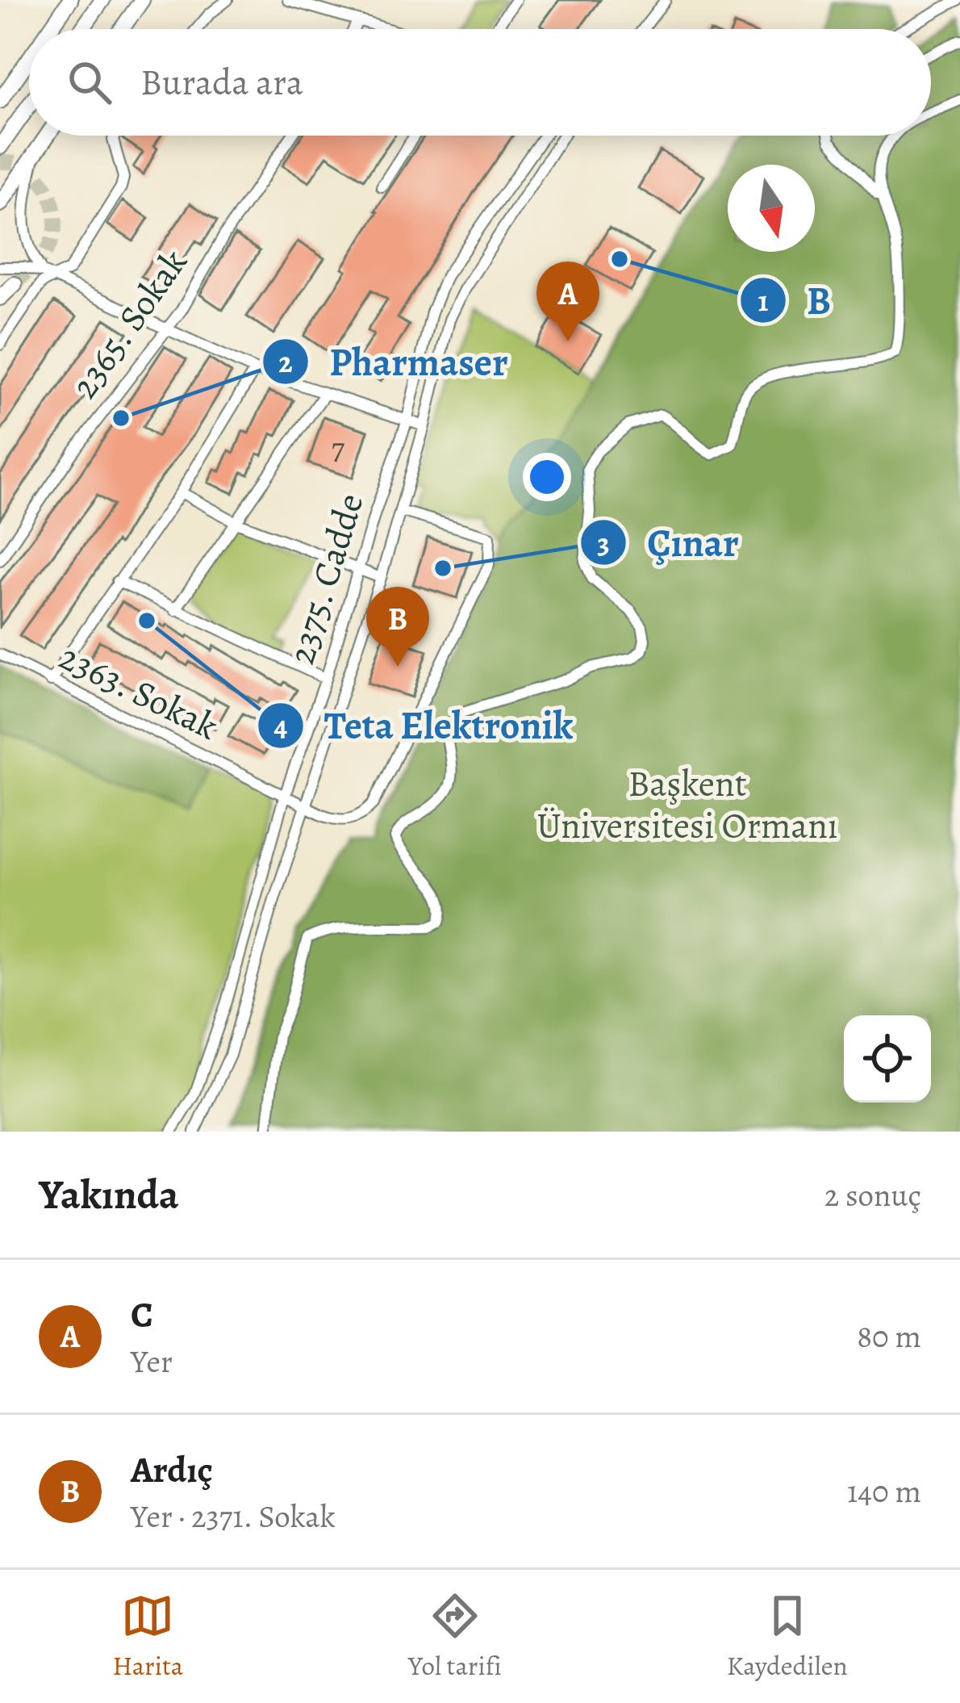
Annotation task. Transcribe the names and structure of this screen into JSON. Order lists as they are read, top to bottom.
{
  "streets": {
    "street": ["2365. Sokak", "2375. Cadde", "2363. Sokak"]
  },
  "crossings": [
    ["2375. Cadde", "2363. Sokak"]
  ],
  "parks": ["Başkent Üniversitesi Ormanı"],
  "places": [
    "B",
    "Pharmaser",
    "Çınar",
    "Teta Elektronik"
  ],
  "house_numbers": ["7"],
  "north": "bottom",
  "page": {
    "search": "Burada ara",
    "pins": ["A", "B"],
    "heading": ["Yakında", "2 sonuç"],
    "list": [
      {
        "mark": "A",
        "name": "C",
        "note": "Yer",
        "value": "80 m"
      },
      {
        "mark": "B",
        "name": "Ardıç",
        "note": "Yer · 2371. Sokak",
        "value": "140 m"
      }
    ],
    "nav": ["Harita", "Yol tarifi", "Kaydedilen"]
  }
}
